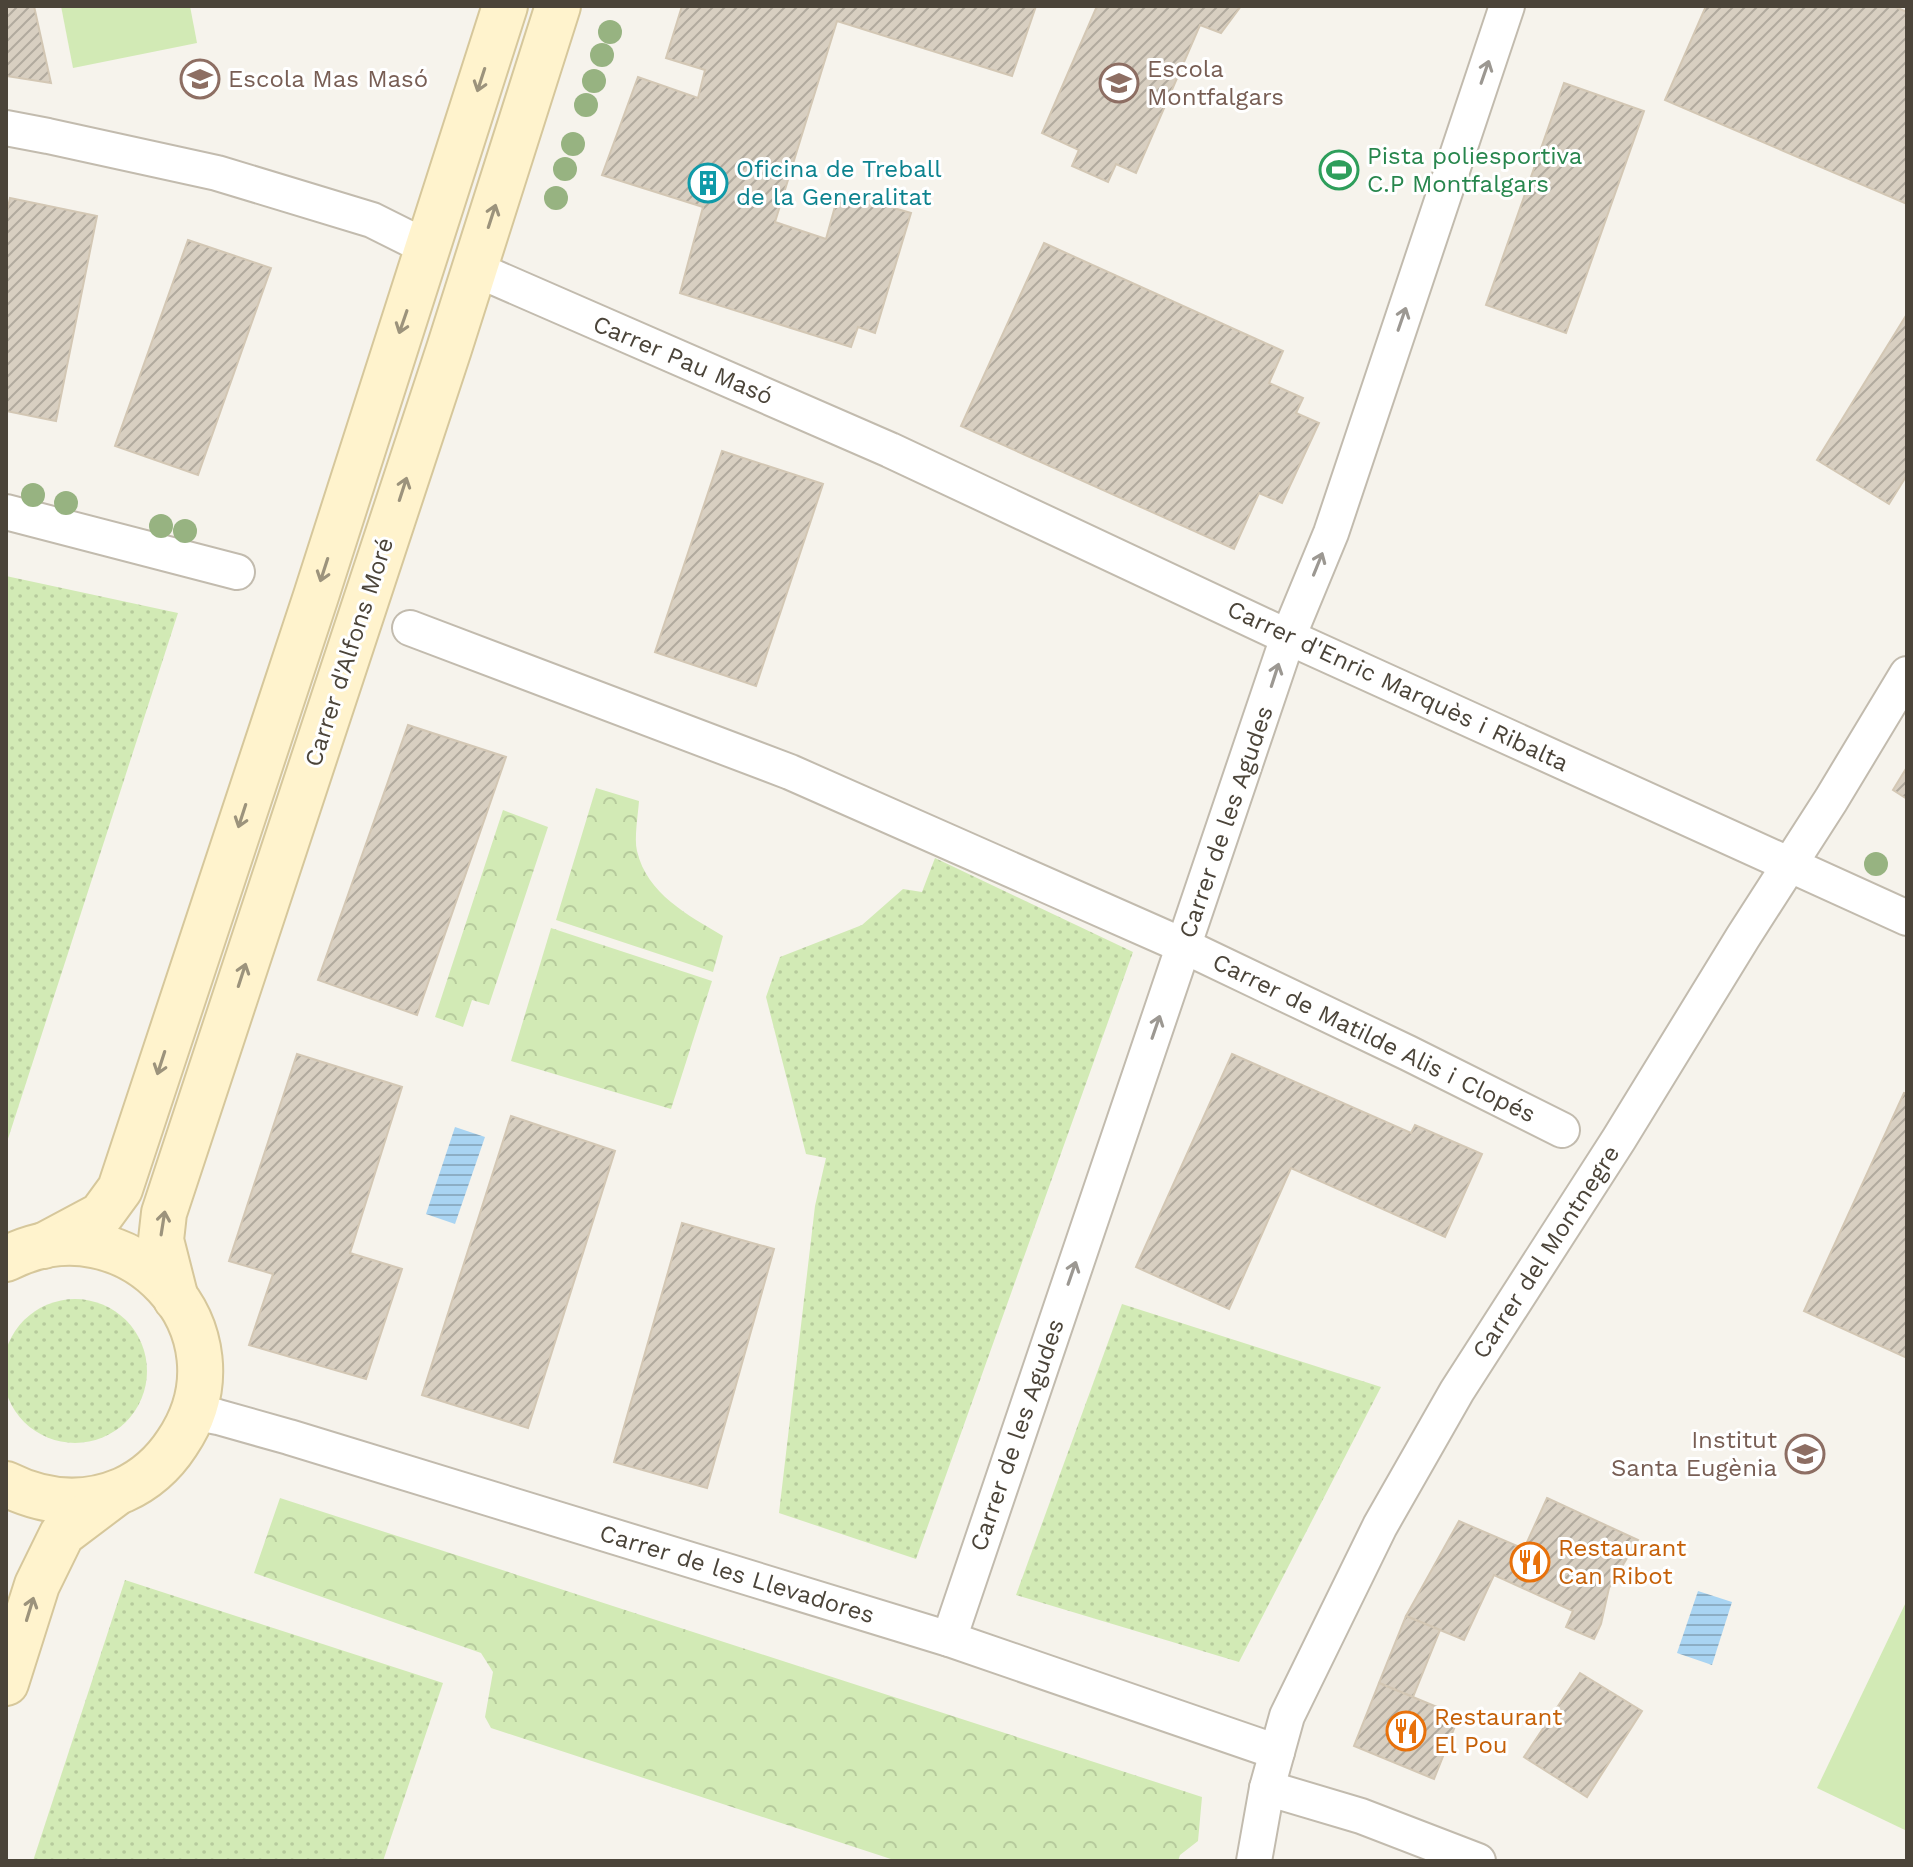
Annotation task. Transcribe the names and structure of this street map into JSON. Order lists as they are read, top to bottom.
{
  "streets": {
    "street": [
      "Carrer Pau Masó",
      "Carrer d'Alfons Moré",
      "Carrer d'Enric Marquès i Ribalta",
      "Carrer de les Agudes",
      "Carrer de Matilde Alis i Clopés",
      "Carrer del Montnegre",
      "Carrer de les Llevadores"
    ]
  },
  "crossings": [
    ["Carrer Pau Masó", "Carrer d'Alfons Moré"],
    ["Carrer Pau Masó", "Carrer d'Enric Marquès i Ribalta"],
    ["Carrer d'Enric Marquès i Ribalta", "Carrer de les Agudes"],
    ["Carrer d'Enric Marquès i Ribalta", "Carrer del Montnegre"],
    ["Carrer de les Agudes", "Carrer de Matilde Alis i Clopés"],
    ["Carrer de les Agudes", "Carrer de les Llevadores"],
    ["Carrer del Montnegre", "Carrer de les Llevadores"]
  ],
  "one_way": ["Carrer de les Agudes"],
  "places": {
    "school or university": ["Escola Mas Masó", "Escola Montfalgars", "Institut Santa Eugènia"],
    "sports": ["Pista poliesportiva C.P Montfalgars"],
    "building": ["Oficina de Treball de la Generalitat"],
    "restaurant": ["Restaurant Can Ribot", "Restaurant El Pou"]
  }
}
